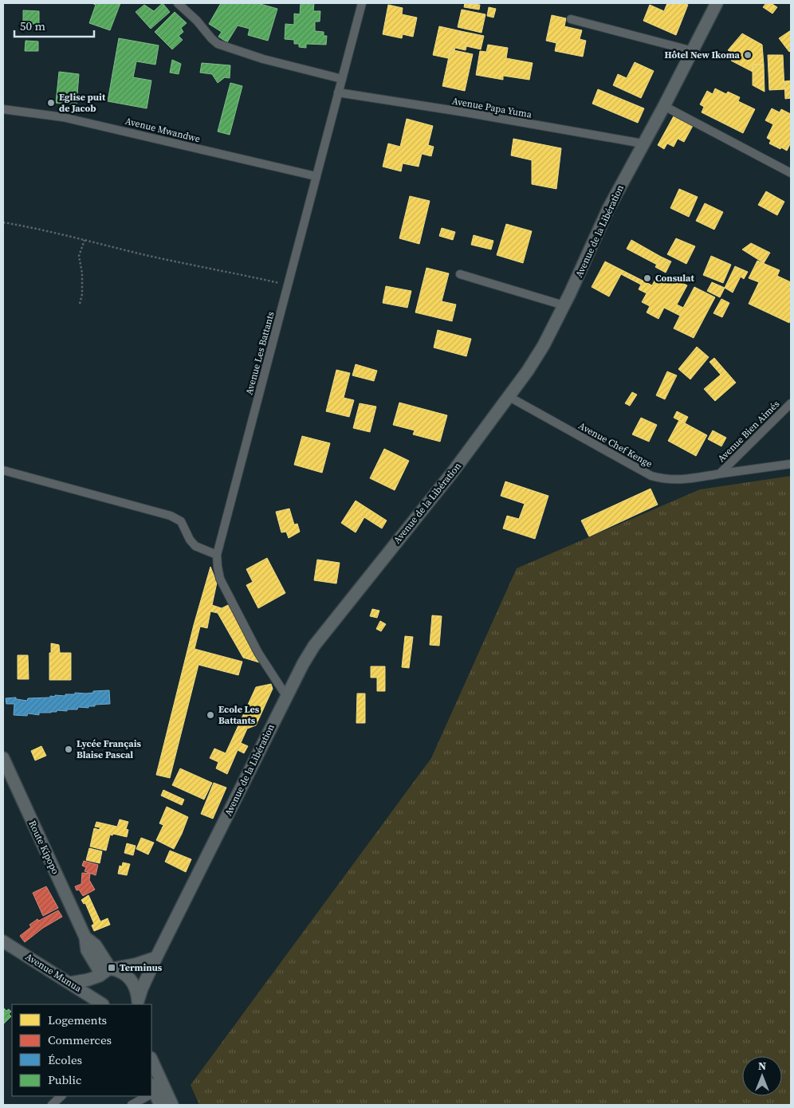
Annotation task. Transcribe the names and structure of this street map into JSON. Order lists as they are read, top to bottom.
{
  "streets": {
    "street": [
      "Avenue Papa Yuma",
      "Avenue Mwandwe",
      "Avenue de la Libération",
      "Avenue Les Battants",
      "Avenue Bien Aimés",
      "Avenue Chef Kenge",
      "Route Kipopo",
      "Avenue Munua"
    ]
  },
  "crossings": [
    ["Avenue Papa Yuma", "Avenue de la Libération"],
    ["Avenue Papa Yuma", "Avenue Les Battants"],
    ["Avenue Mwandwe", "Avenue Les Battants"],
    ["Avenue de la Libération", "Avenue Les Battants"],
    ["Avenue de la Libération", "Avenue Chef Kenge"],
    ["Avenue Bien Aimés", "Avenue Chef Kenge"]
  ],
  "places": {
    "other": [
      "Hôtel New Ikoma",
      "Eglise puit de Jacob",
      "Consulat",
      "Ecole Les Battants",
      "Lycée Français Blaise Pascal"
    ],
    "transit": ["Terminus"]
  },
  "legend": [
    "Logements",
    "Commerces",
    "Écoles",
    "Public"
  ],
  "scale_bar": "50 m",
  "north": "top"
}
